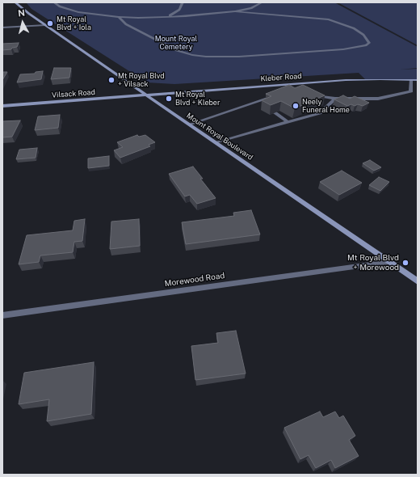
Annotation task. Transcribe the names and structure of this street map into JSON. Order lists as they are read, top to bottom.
{
  "streets": {
    "main road": ["Kleber Road", "Vilsack Road", "Mount Royal Boulevard"],
    "street": ["Morewood Road"]
  },
  "crossings": [
    ["Kleber Road", "Vilsack Road"],
    ["Kleber Road", "Mount Royal Boulevard"],
    ["Vilsack Road", "Mount Royal Boulevard"],
    ["Mount Royal Boulevard", "Morewood Road"]
  ],
  "parks": ["Mount Royal Cemetery"],
  "places": [
    "Mt Royal Blvd + Iola",
    "Mt Royal Blvd + Vilsack",
    "Mt Royal Blvd + Kleber",
    "Neely Funeral Home",
    "Mt Royal Blvd + Morewood"
  ],
  "north": "top"
}
